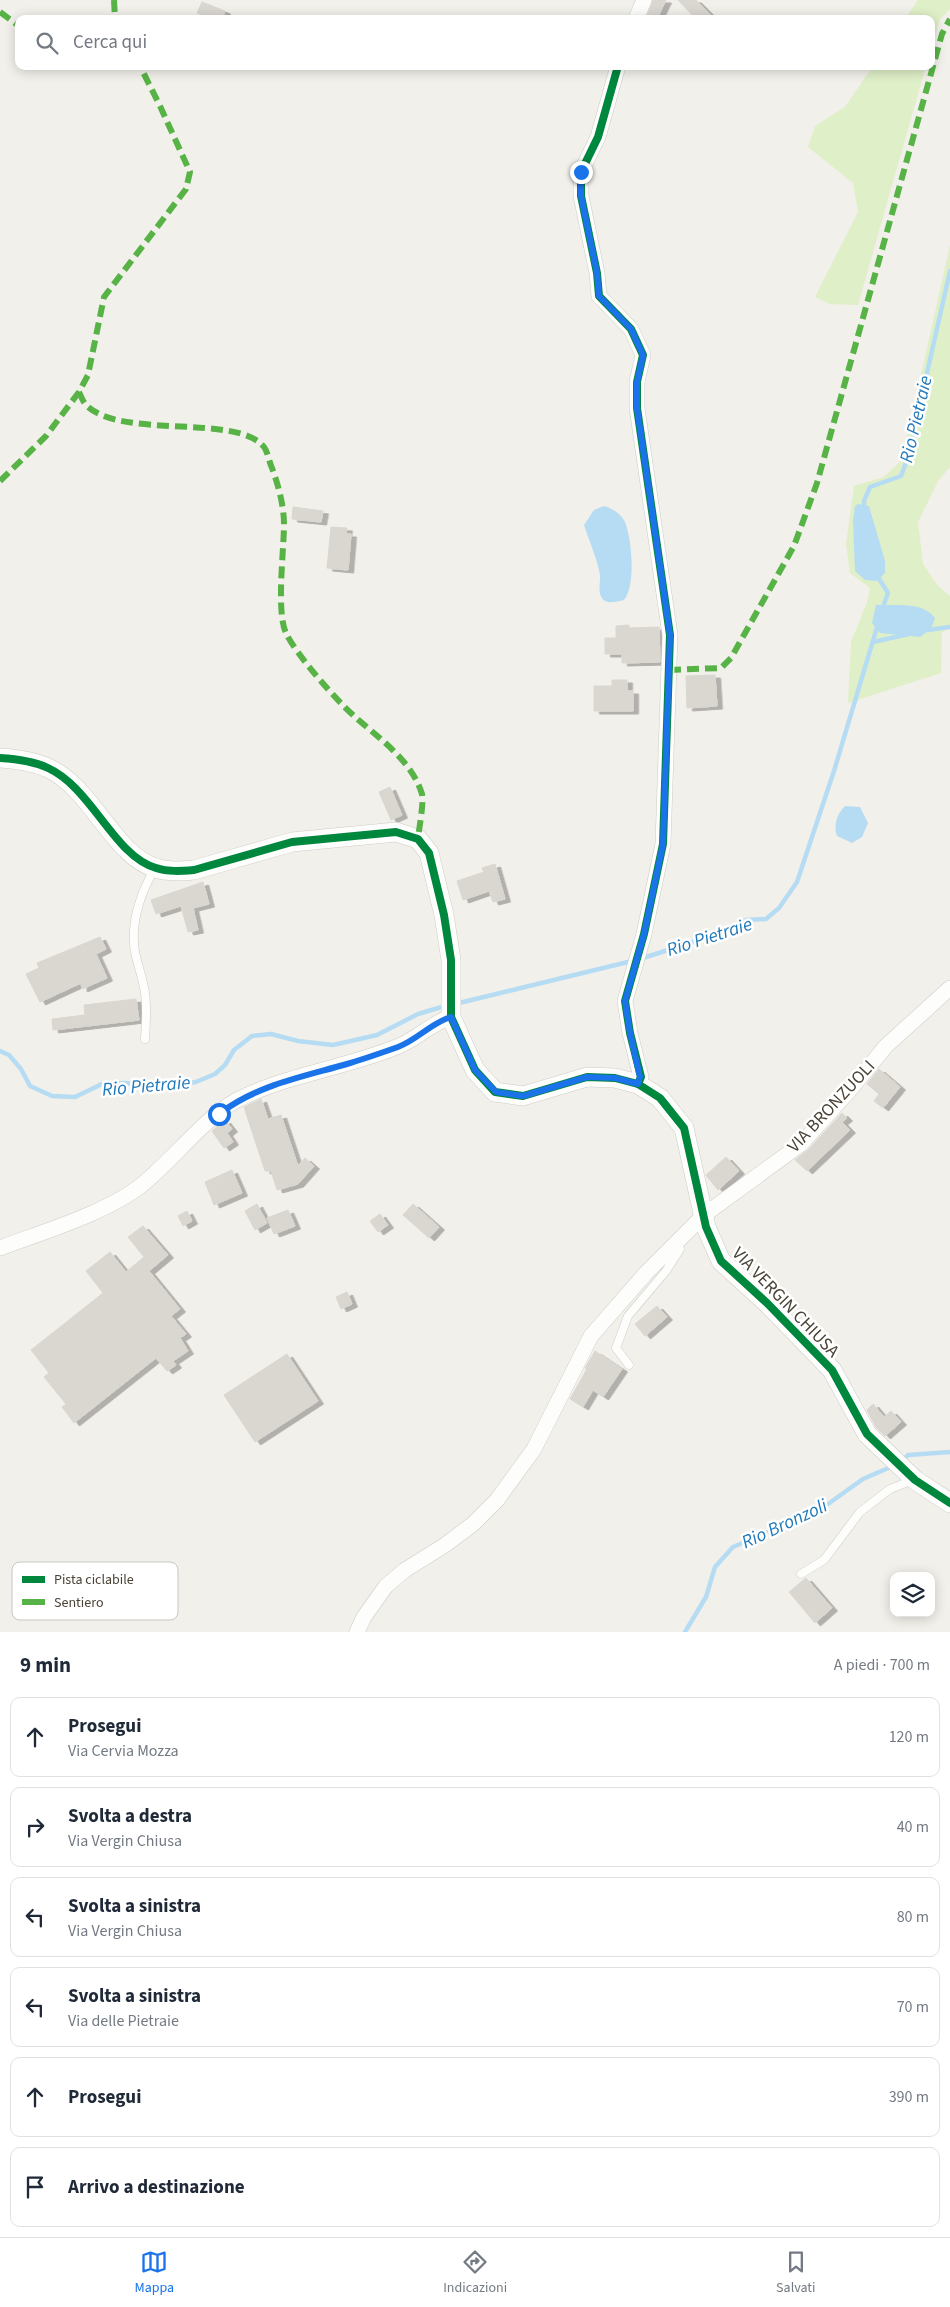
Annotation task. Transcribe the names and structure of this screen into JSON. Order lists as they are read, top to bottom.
{
  "streets": {
    "street": ["VIA BRONZUOLI", "VIA VERGIN CHIUSA"]
  },
  "crossings": [
    ["VIA BRONZUOLI", "VIA VERGIN CHIUSA"]
  ],
  "water": ["Rio Pietraie", "Rio Bronzoli"],
  "legend": ["Pista ciclabile", "Sentiero"],
  "page": {
    "search": "Cerca qui",
    "heading": ["9 min", "A piedi · 700 m"],
    "list": [
      ["Prosegui", "Via Cervia Mozza", "120 m"],
      ["Svolta a destra", "Via Vergin Chiusa", "40 m"],
      ["Svolta a sinistra", "Via Vergin Chiusa", "80 m"],
      ["Svolta a sinistra", "Via delle Pietraie", "70 m"],
      ["Prosegui", "390 m"],
      "Arrivo a destinazione"
    ],
    "nav": ["Mappa", "Indicazioni", "Salvati"]
  }
}
